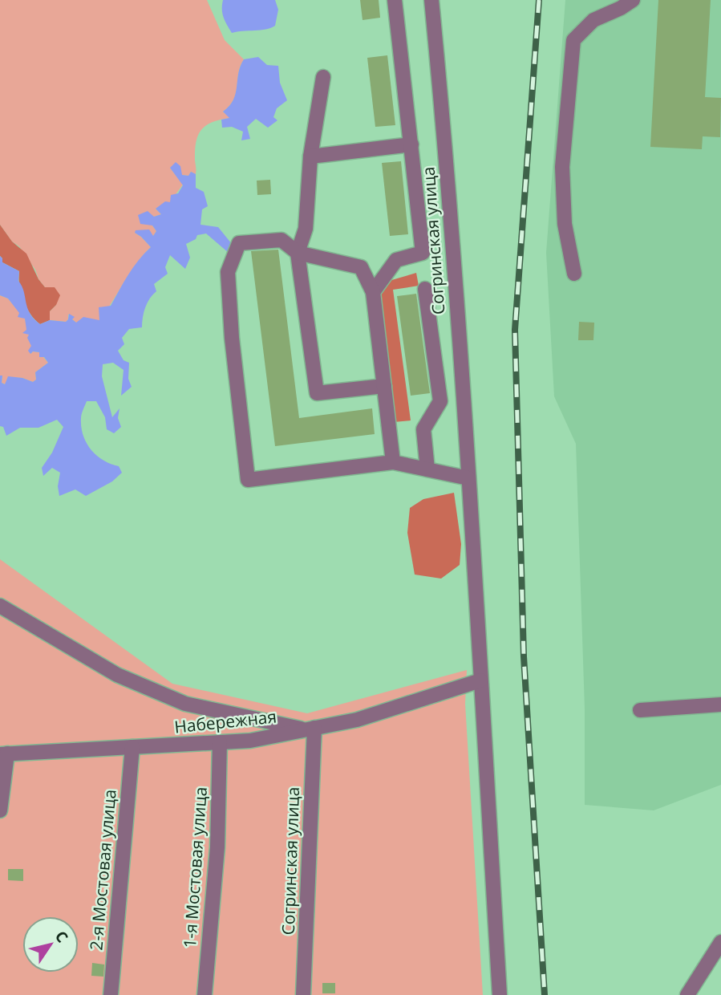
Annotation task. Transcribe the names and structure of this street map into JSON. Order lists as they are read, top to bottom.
{
  "streets": {
    "street": [
      "Согринская улица",
      "Набережная",
      "1-я Мостовая улица",
      "2-я Мостовая улица"
    ]
  },
  "crossings": [
    ["Согринская улица", "Набережная"],
    ["Набережная", "1-я Мостовая улица"],
    ["Набережная", "2-я Мостовая улица"]
  ],
  "north": "top right"
}
